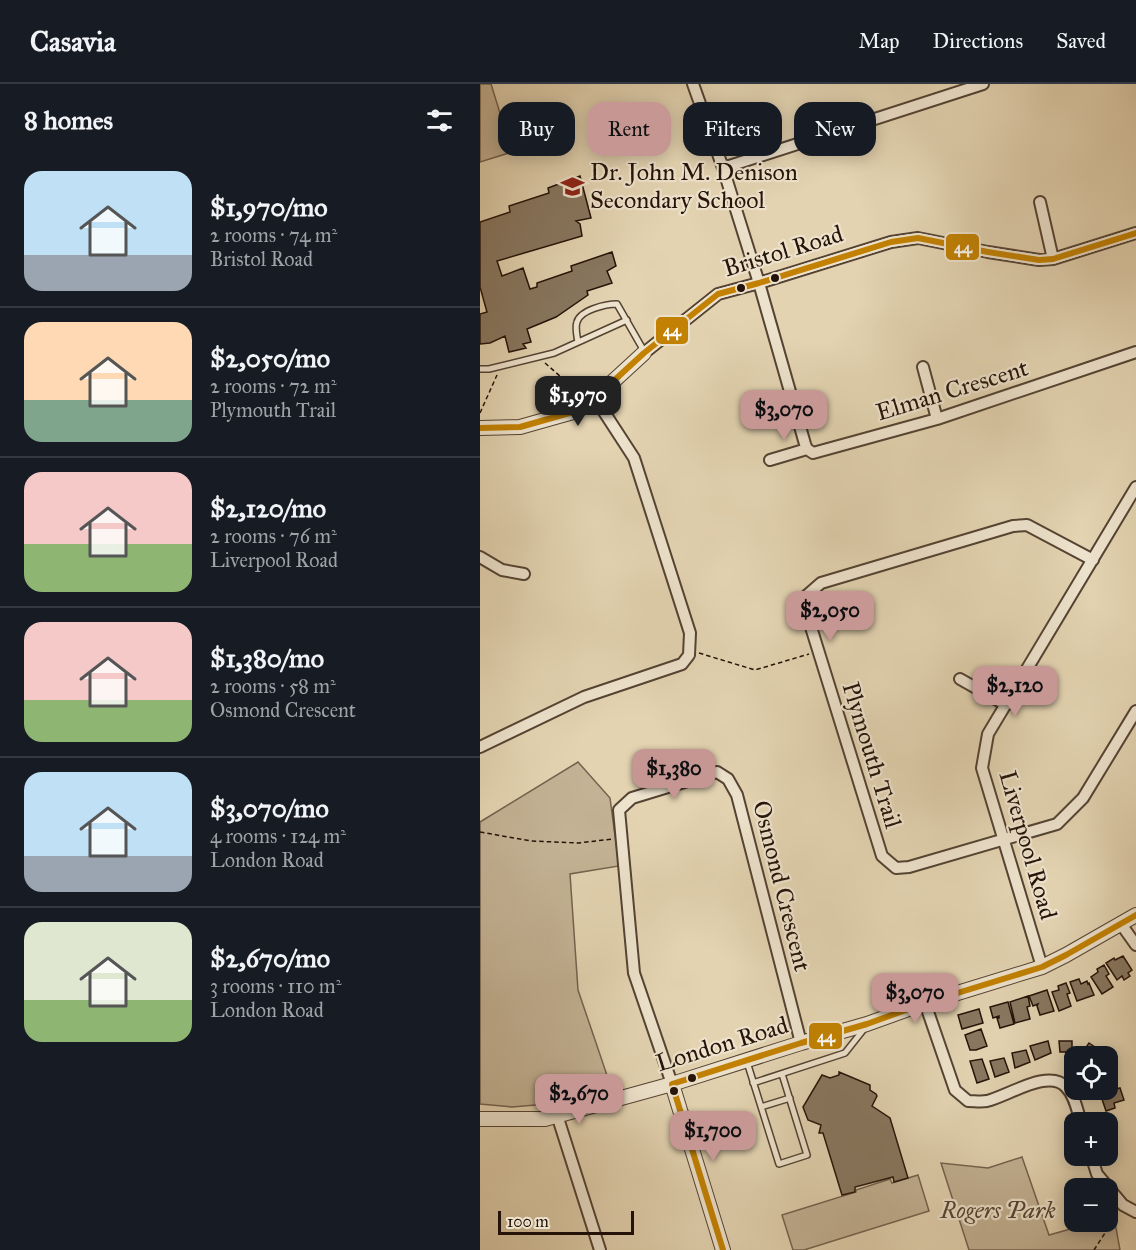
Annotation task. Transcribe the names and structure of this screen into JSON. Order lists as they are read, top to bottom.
{
  "streets": {
    "street": [
      "Bristol Road",
      "Elman Crescent",
      "Plymouth Trail",
      "Liverpool Road",
      "Osmond Crescent",
      "London Road"
    ]
  },
  "crossings": [
    ["Plymouth Trail", "Liverpool Road"],
    ["Liverpool Road", "London Road"],
    ["Osmond Crescent", "London Road"]
  ],
  "parks": ["Rogers Park"],
  "places": {
    "school or university": ["Dr. John M. Denison Secondary School"]
  },
  "lines": ["transit line 44"],
  "scale_bar": "100 m",
  "page": {
    "header": "Casavia",
    "nav": ["Map", "Directions", "Saved"],
    "heading": "8 homes",
    "chip": [
      "Buy",
      "Rent",
      "Filters",
      "New"
    ],
    "list": [
      {
        "name": "$1,970/mo",
        "note": "2 rooms · 74 m² · Bristol Road"
      },
      {
        "name": "$2,050/mo",
        "note": "2 rooms · 72 m² · Plymouth Trail"
      },
      {
        "name": "$2,120/mo",
        "note": "2 rooms · 76 m² · Liverpool Road"
      },
      {
        "name": "$1,380/mo",
        "note": "2 rooms · 58 m² · Osmond Crescent"
      },
      {
        "name": "$3,070/mo",
        "note": "4 rooms · 124 m² · London Road"
      },
      {
        "name": "$2,670/mo",
        "note": "3 rooms · 110 m² · London Road"
      }
    ],
    "price": [
      "$1,970",
      "$3,070",
      "$2,050",
      "$2,120",
      "$1,380",
      "$3,070",
      "$2,670",
      "$1,700"
    ],
    "map_buttons": ["+", "−"],
    "scale": "100 m"
  }
}
